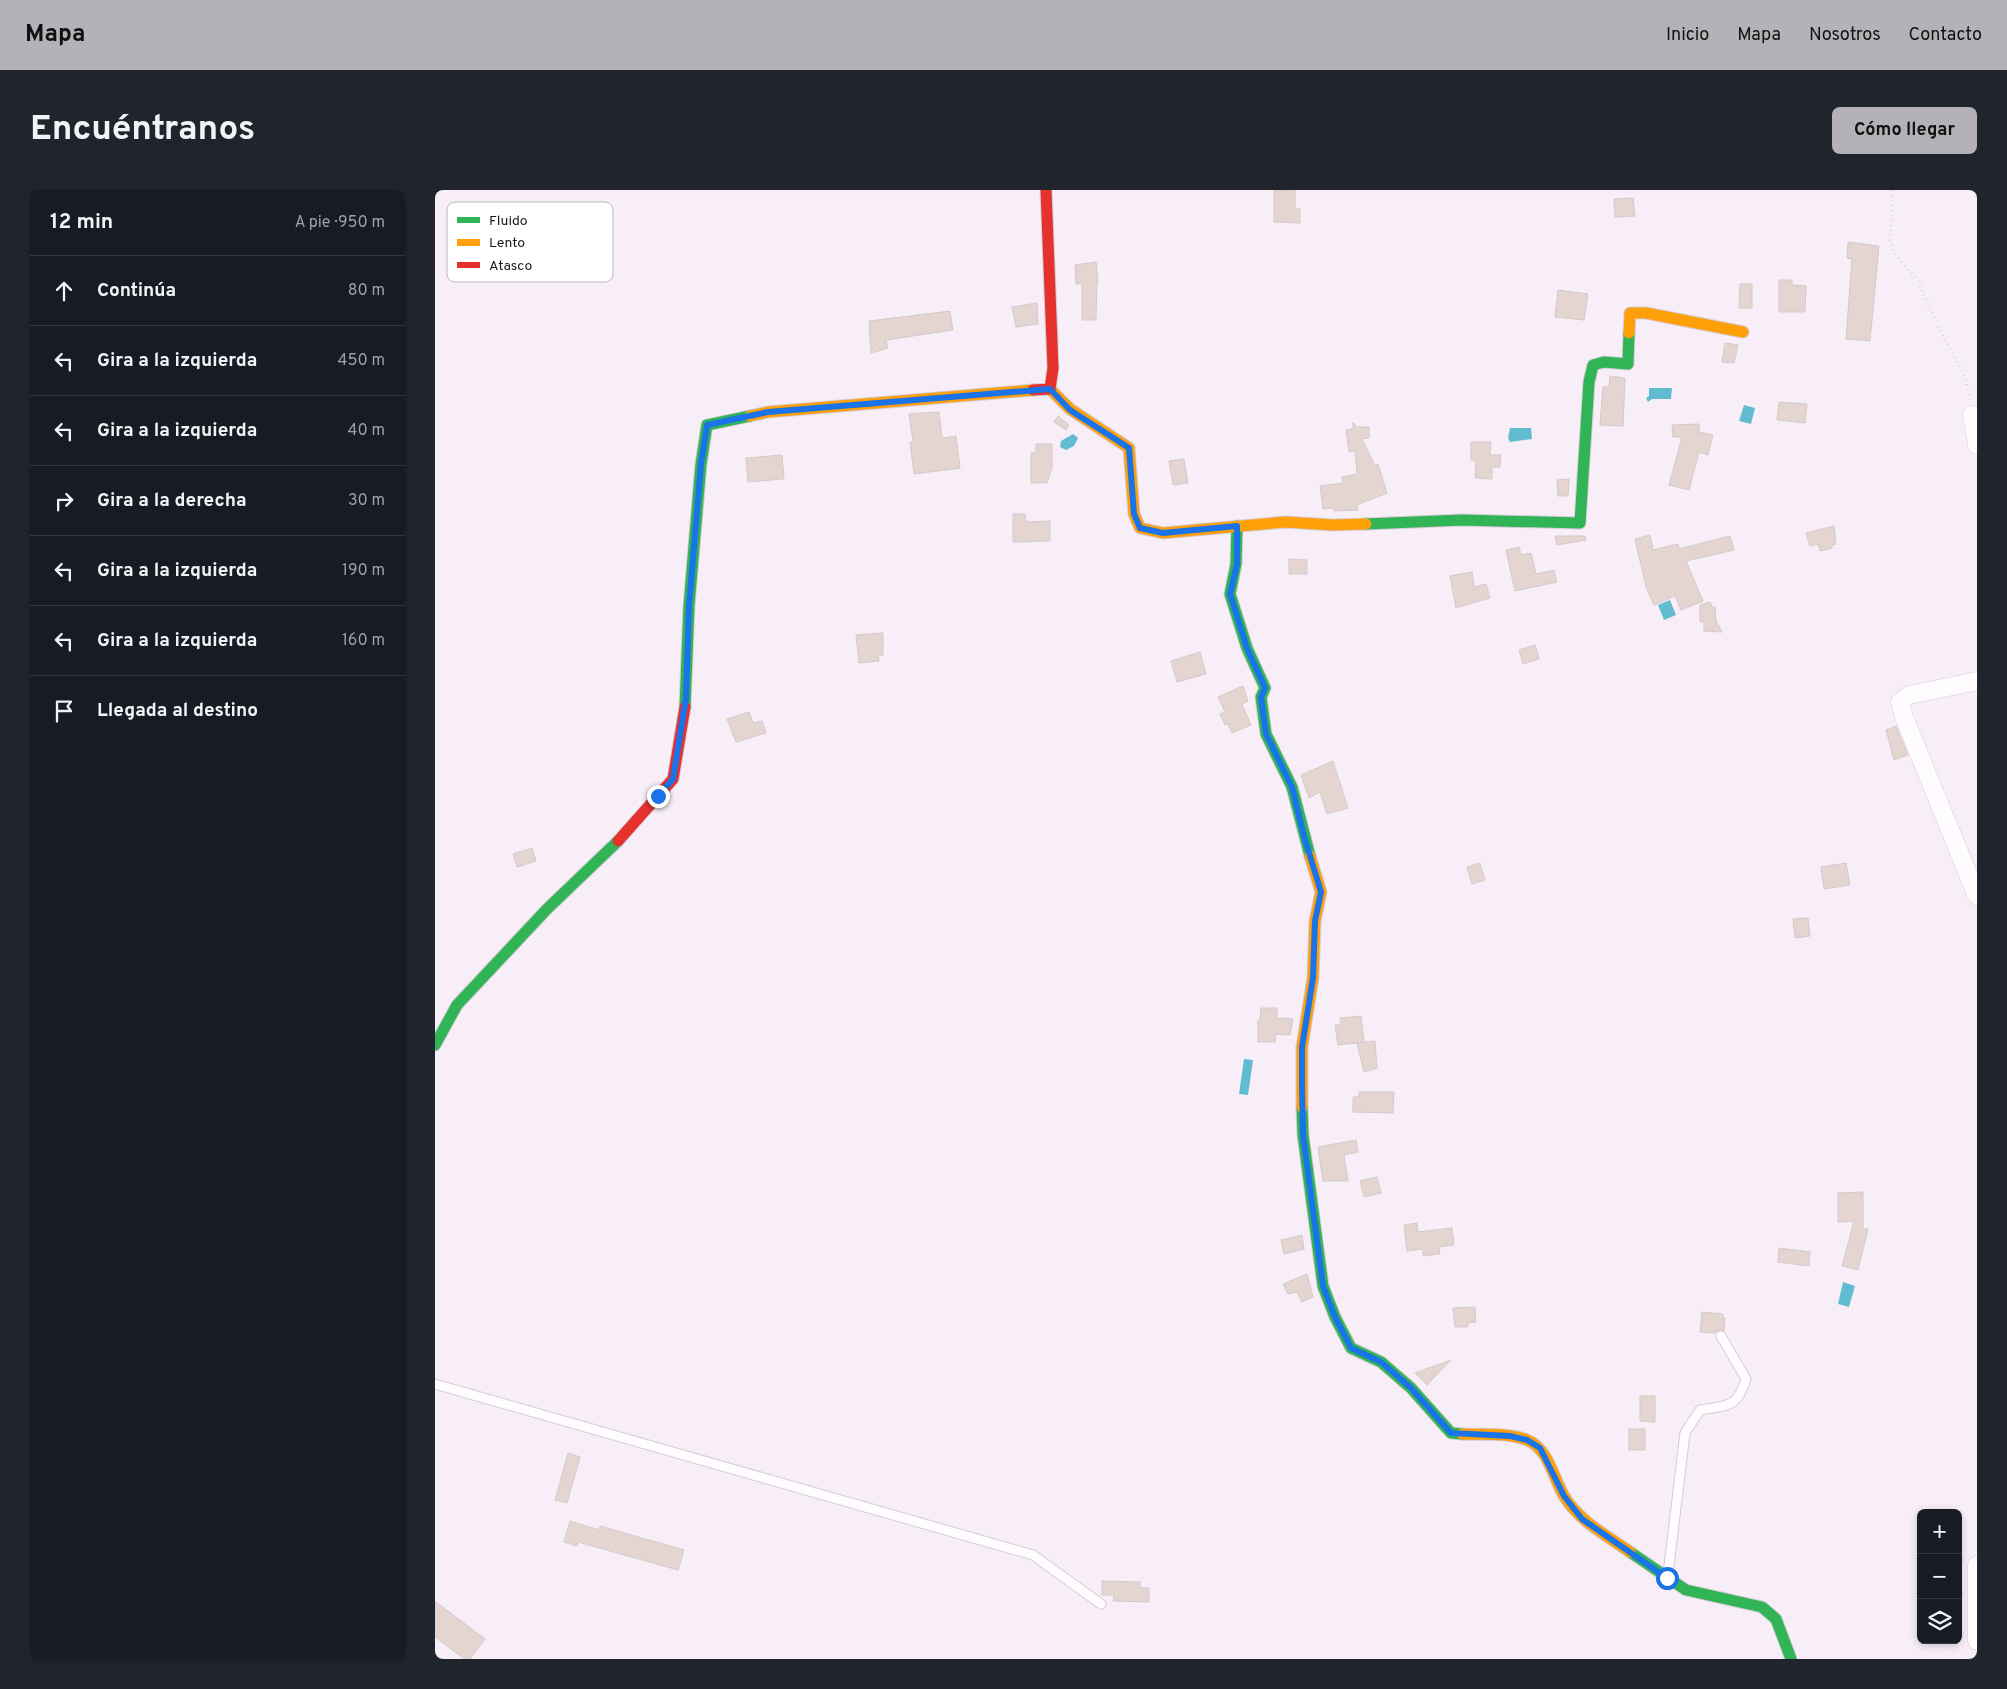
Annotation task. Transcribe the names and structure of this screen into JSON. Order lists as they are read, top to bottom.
{
  "legend": ["Fluido", "Lento", "Atasco"],
  "page": {
    "header": "Mapa",
    "nav": [
      "Inicio",
      "Mapa",
      "Nosotros",
      "Contacto"
    ],
    "buttons": "Cómo llegar",
    "title": "Encuéntranos",
    "heading": ["12 min", "A pie · 950 m"],
    "list": [
      ["Continúa", "80 m"],
      ["Gira a la izquierda", "450 m"],
      ["Gira a la izquierda", "40 m"],
      ["Gira a la derecha", "30 m"],
      ["Gira a la izquierda", "190 m"],
      ["Gira a la izquierda", "160 m"],
      "Llegada al destino"
    ],
    "map_buttons": ["+", "−"]
  }
}
